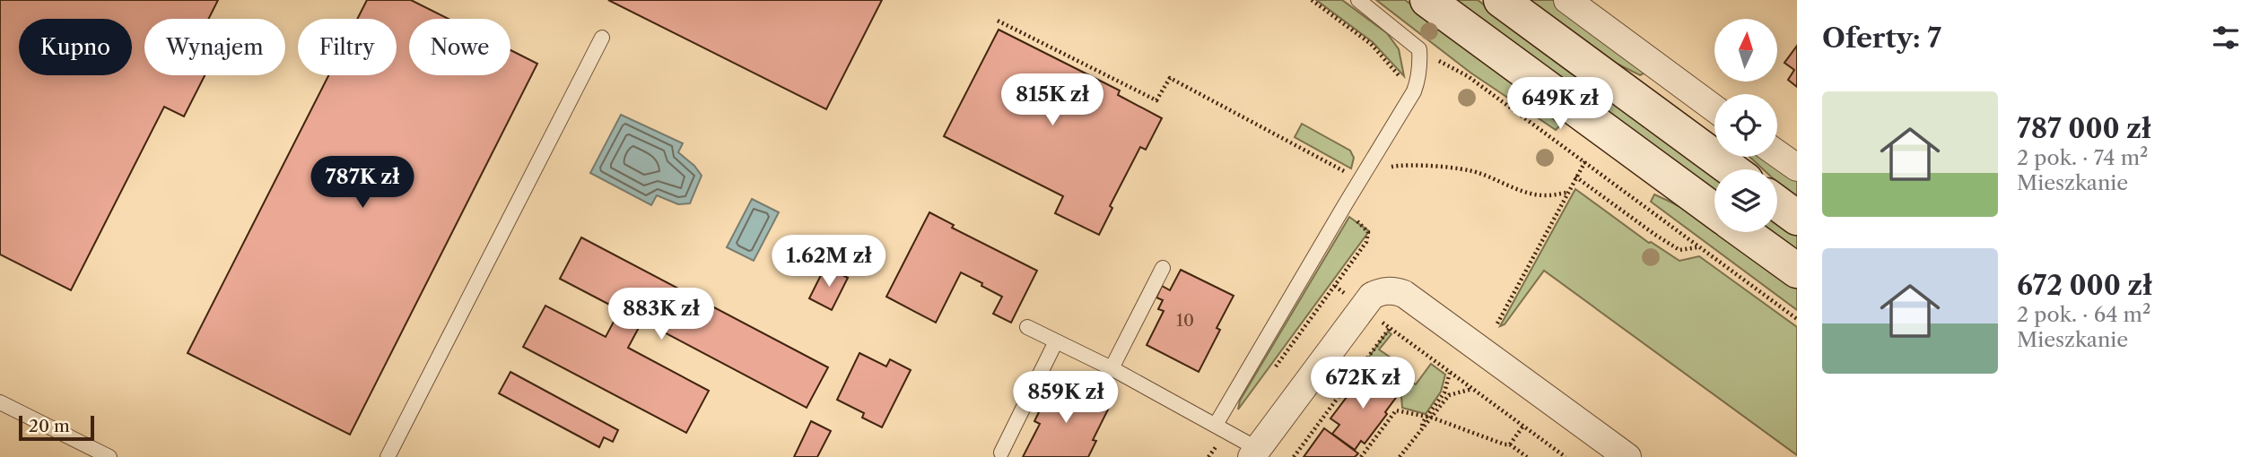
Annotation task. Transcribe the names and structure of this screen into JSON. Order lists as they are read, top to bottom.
{
  "house_numbers": ["10"],
  "scale_bar": "20 m",
  "north": "top",
  "page": {
    "heading": "Oferty: 7",
    "chip": [
      "Kupno",
      "Wynajem",
      "Filtry",
      "Nowe"
    ],
    "price": [
      "815K zł",
      "649K zł",
      "787K zł",
      "1.62M zł",
      "883K zł",
      "672K zł",
      "859K zł"
    ],
    "list": [
      {
        "name": "787 000 zł",
        "note": "2 pok. · 74 m² · Mieszkanie"
      },
      {
        "name": "672 000 zł",
        "note": "2 pok. · 64 m² · Mieszkanie"
      }
    ],
    "scale": "20 m"
  }
}
